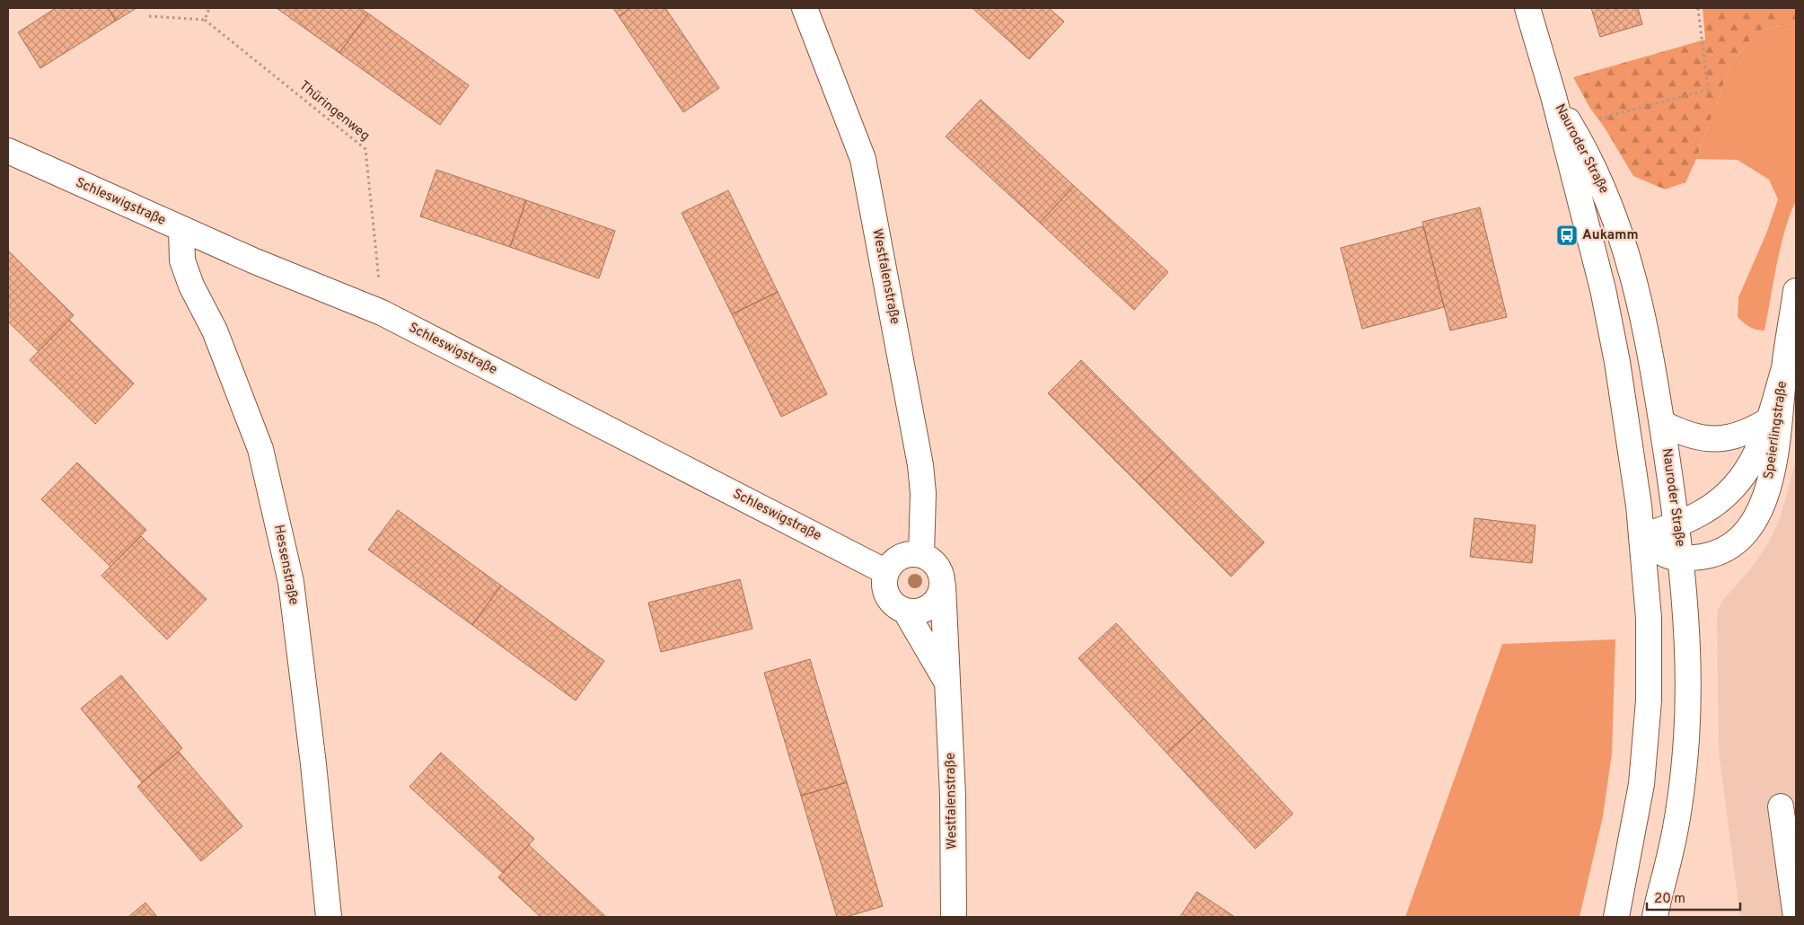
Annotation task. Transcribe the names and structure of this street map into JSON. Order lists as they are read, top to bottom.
{
  "streets": {
    "street": [
      "Nauroder Straße",
      "Schleswigstraße",
      "Westfalenstraße",
      "Speierlingstraße",
      "Hessenstraße"
    ],
    "path": ["Thüringenweg"]
  },
  "crossings": [
    ["Thüringenweg", "Schleswigstraße"],
    ["Nauroder Straße", "Speierlingstraße"],
    ["Schleswigstraße", "Westfalenstraße"],
    ["Schleswigstraße", "Hessenstraße"]
  ],
  "places": {
    "bus stop": ["Aukamm"]
  },
  "scale_bar": "20 m"
}
